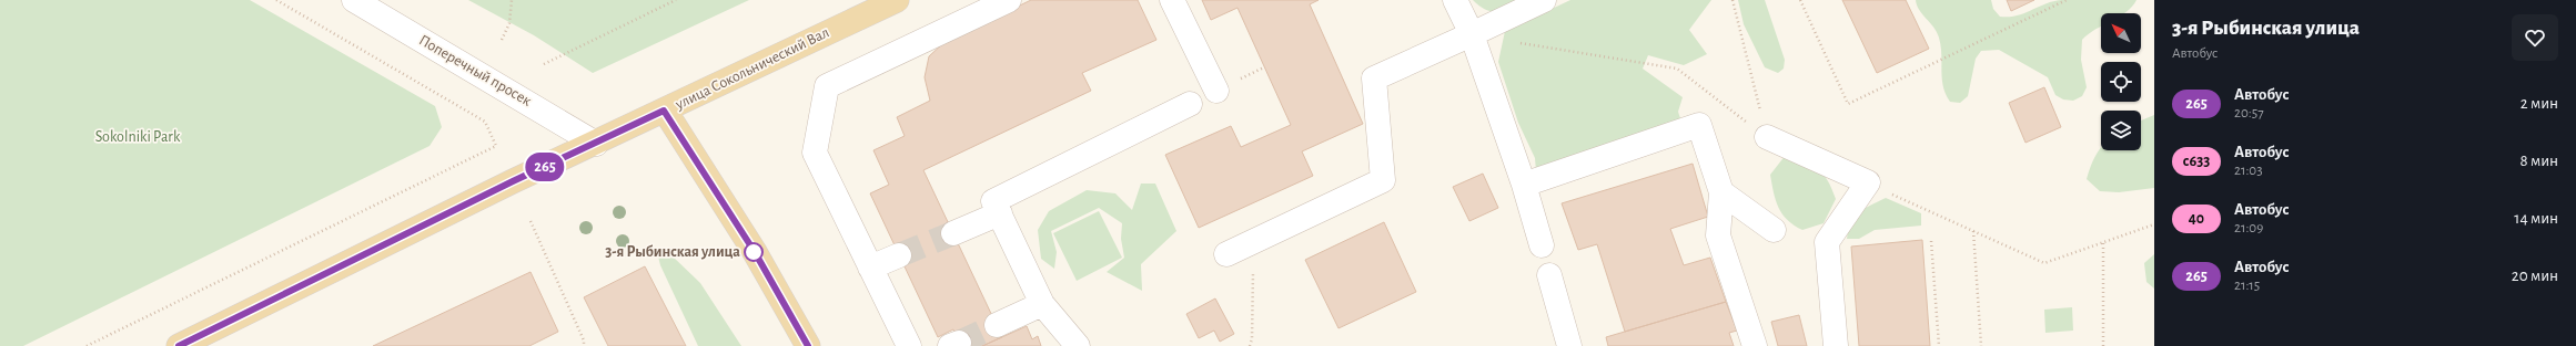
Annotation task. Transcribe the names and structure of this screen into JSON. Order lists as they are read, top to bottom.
{
  "streets": {
    "main road": ["улица Сокольнический Вал"],
    "street": ["Поперечный просек"]
  },
  "crossings": [
    ["улица Сокольнический Вал", "Поперечный просек"]
  ],
  "parks": ["Sokolniki Park"],
  "places": ["3-я Рыбинская улица"],
  "lines": ["bus line 265"],
  "north": "top left",
  "page": {
    "on_map": "265",
    "heading": ["3-я Рыбинская улица", "Автобус"],
    "list": [
      {
        "mark": "265",
        "name": "Автобус",
        "note": "20:57",
        "value": "2 мин"
      },
      {
        "mark": "с633",
        "name": "Автобус",
        "note": "21:03",
        "value": "8 мин"
      },
      {
        "mark": "40",
        "name": "Автобус",
        "note": "21:09",
        "value": "14 мин"
      },
      {
        "mark": "265",
        "name": "Автобус",
        "note": "21:15",
        "value": "20 мин"
      }
    ]
  }
}
